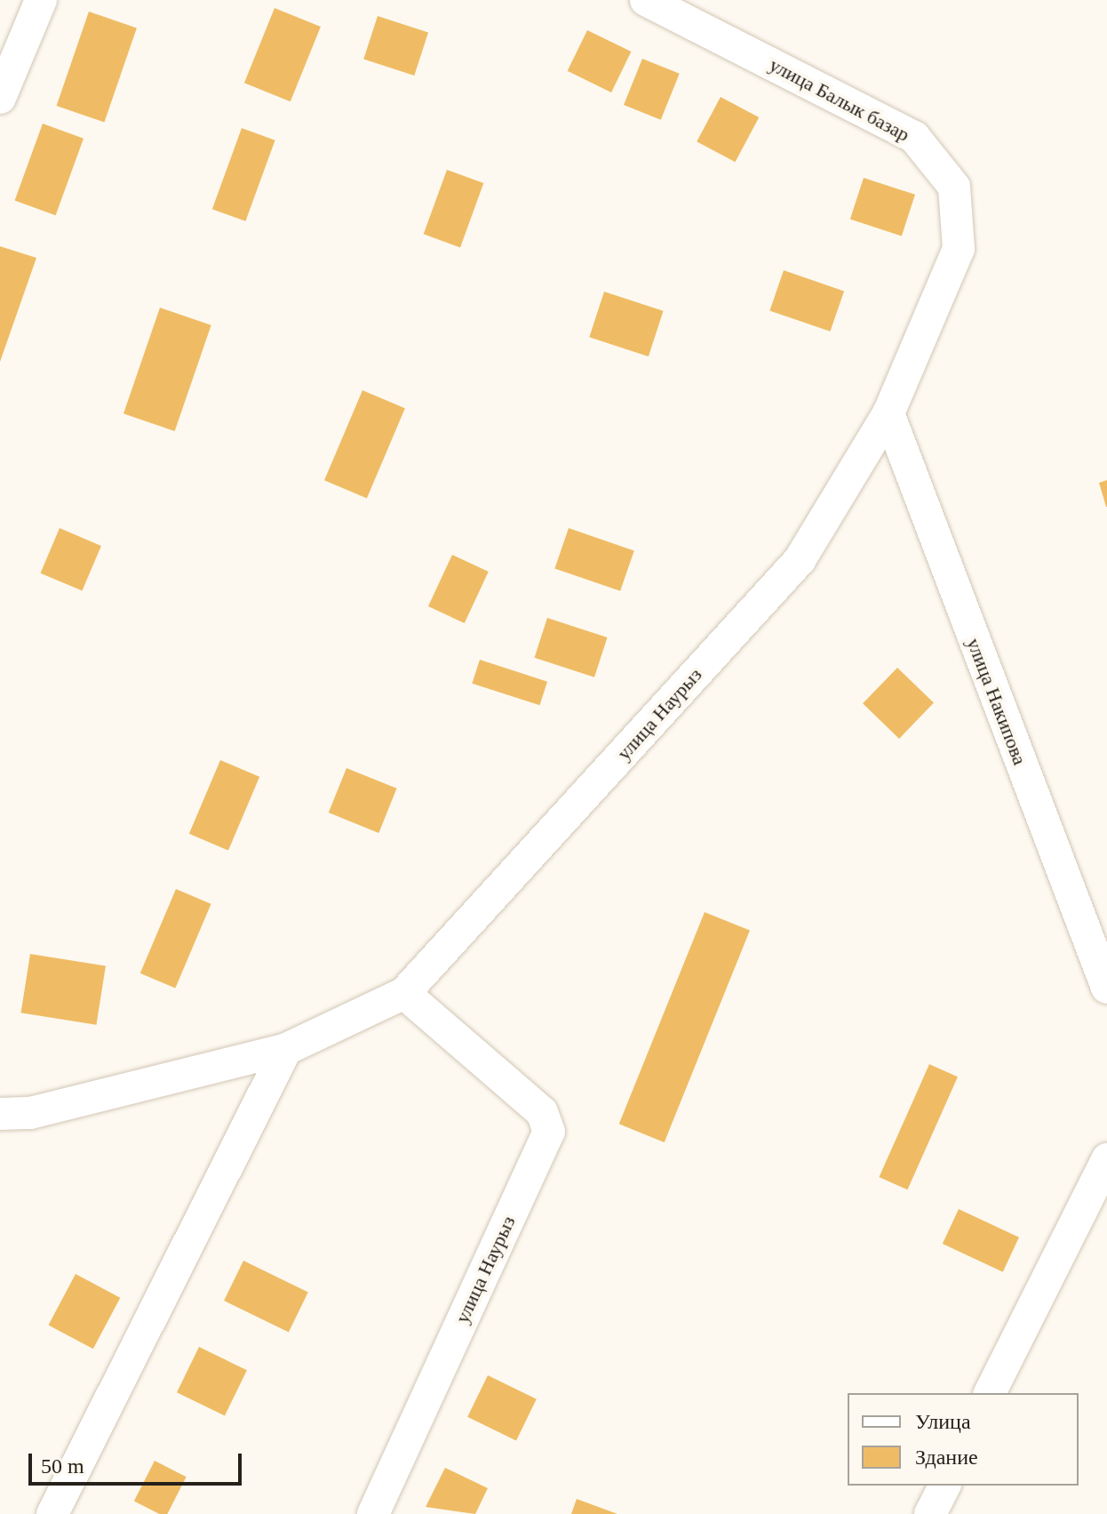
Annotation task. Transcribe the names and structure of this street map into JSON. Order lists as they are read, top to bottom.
{
  "streets": {
    "street": ["улица Балык базар", "улица Накипова", "улица Наурыз"]
  },
  "crossings": [
    ["улица Балык базар", "улица Накипова"],
    ["улица Балык базар", "улица Наурыз"],
    ["улица Накипова", "улица Наурыз"]
  ],
  "legend": ["Улица", "Здание"],
  "scale_bar": "50 m"
}
